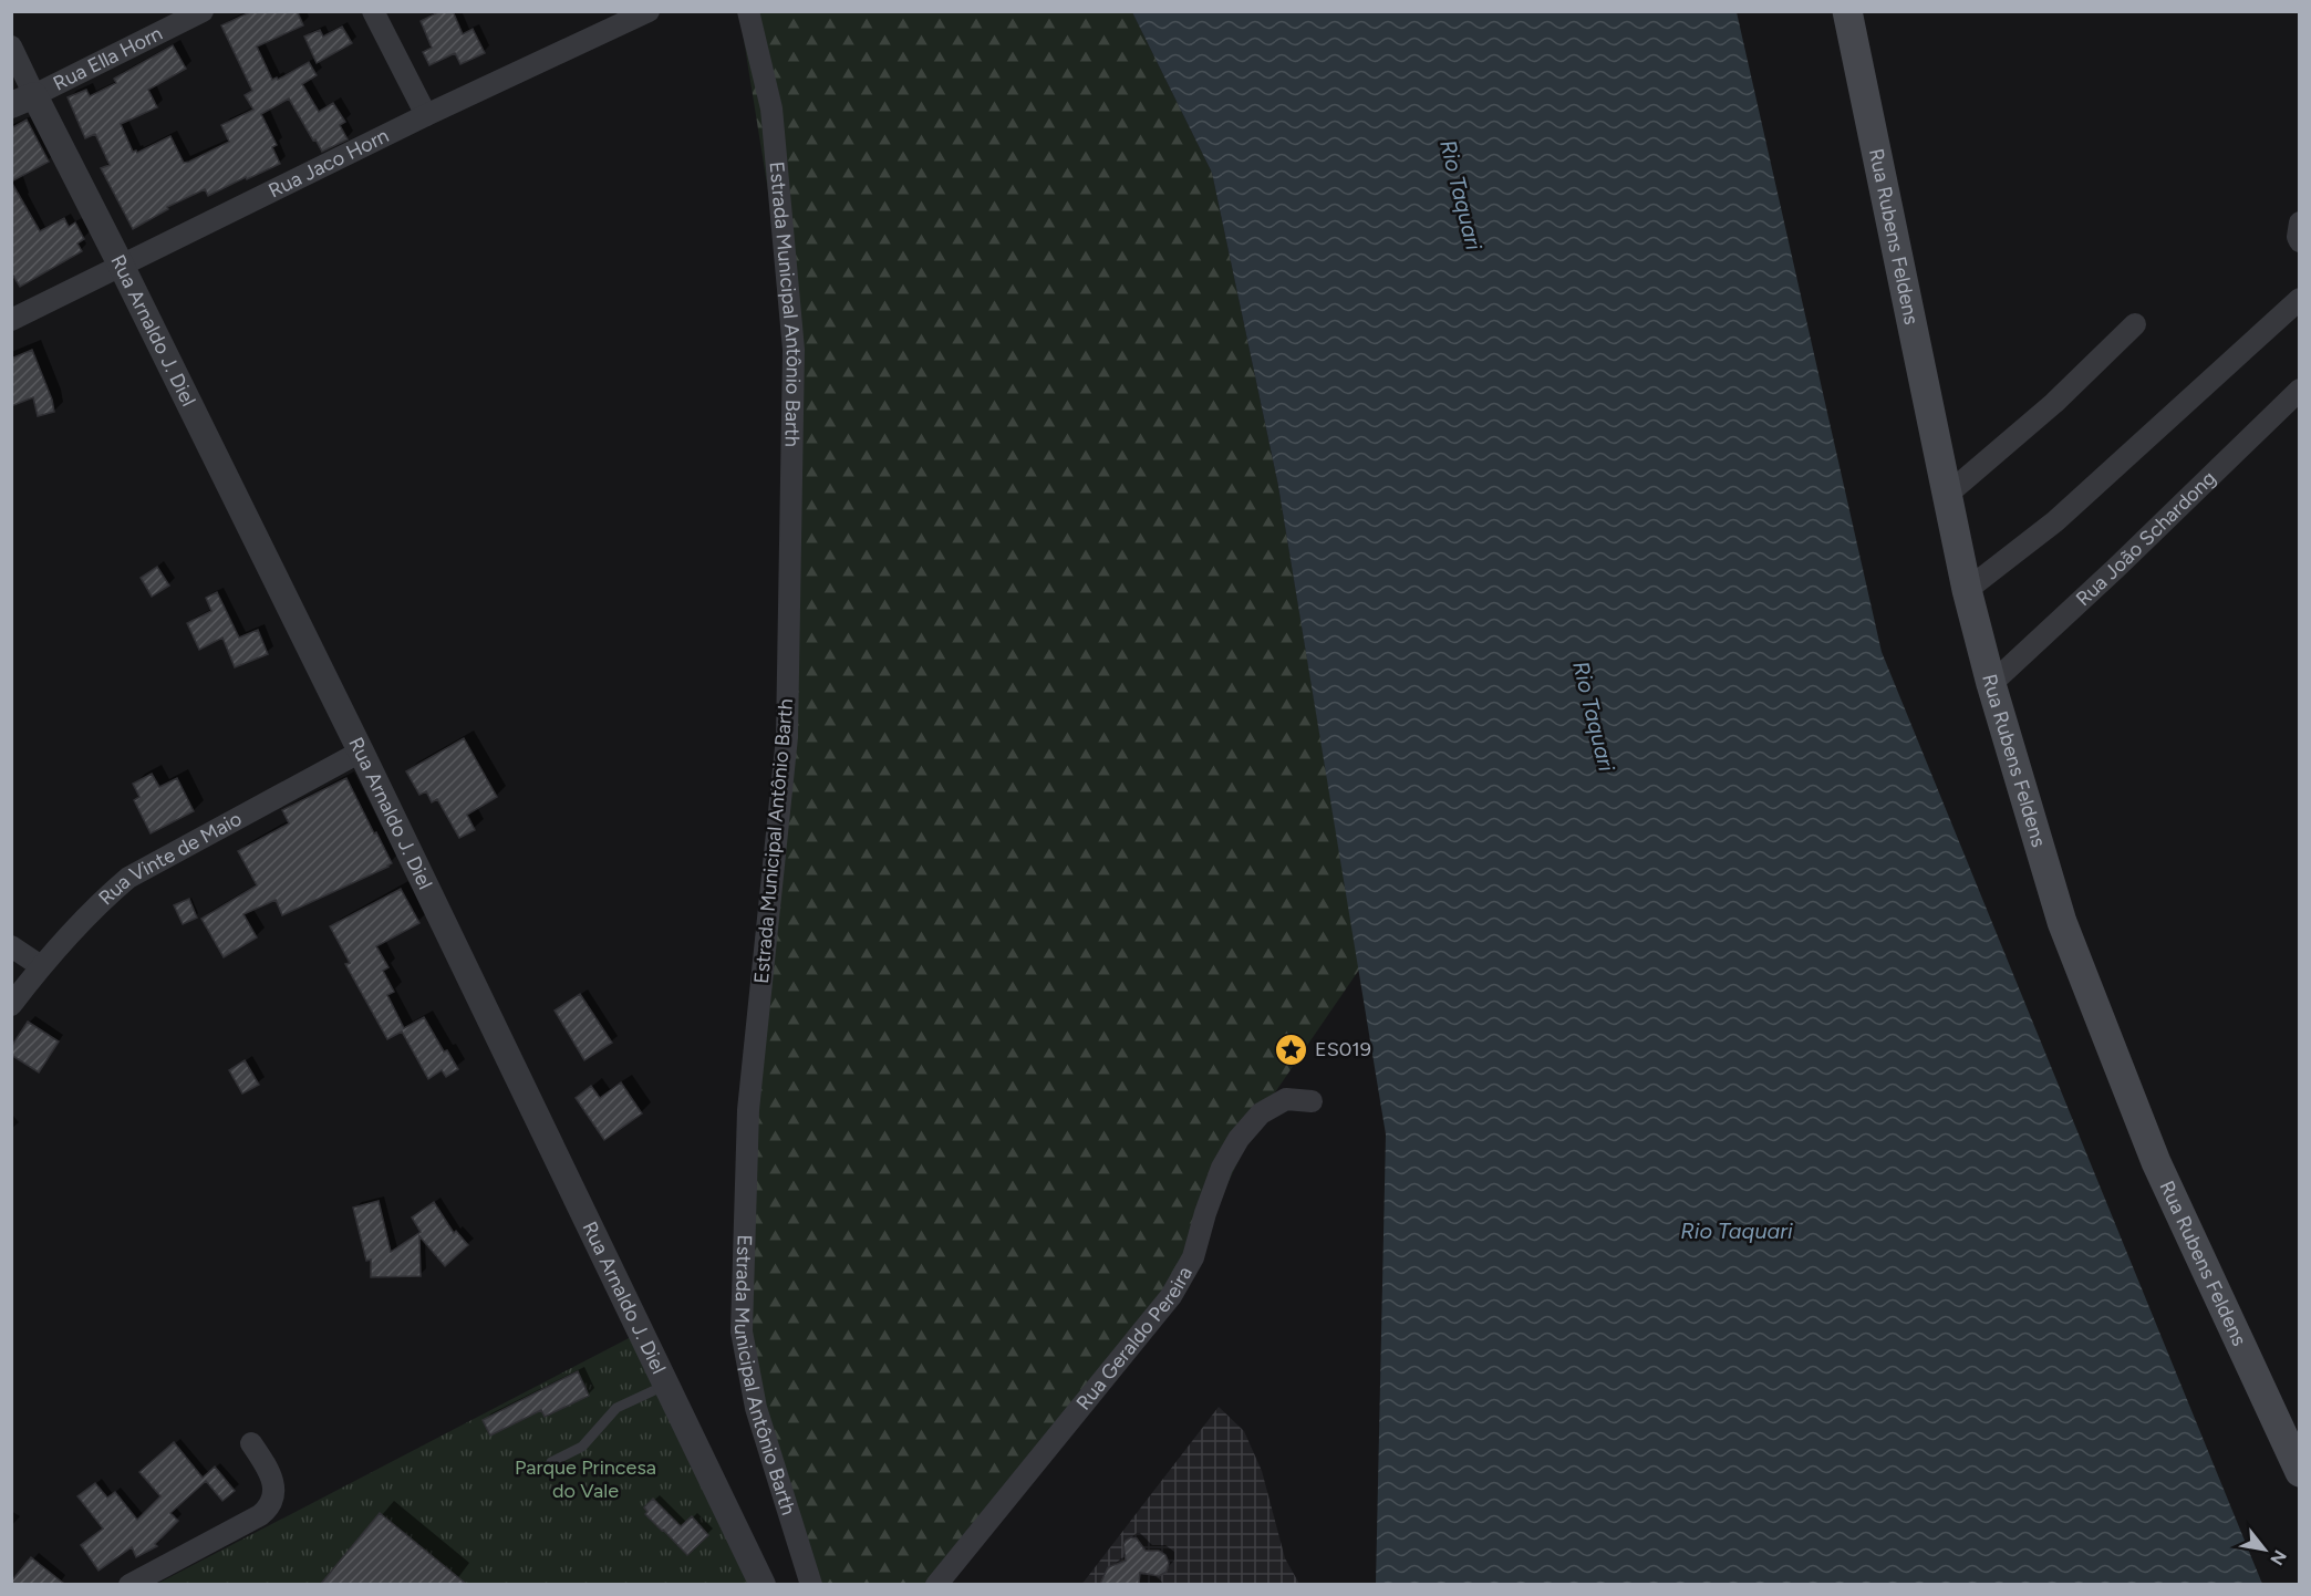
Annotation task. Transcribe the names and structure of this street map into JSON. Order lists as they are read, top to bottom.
{
  "streets": {
    "main road": ["Rua Rubens Feldens"],
    "street": [
      "Rua Ella Horn",
      "Rua Jaco Horn",
      "Estrada Municipal Antônio Barth",
      "Rua Arnaldo J. Diel",
      "Rua João Schardong",
      "Rua Vinte de Maio",
      "Rua Geraldo Pereira"
    ]
  },
  "crossings": [
    ["Rua Ella Horn", "Rua Arnaldo J. Diel"],
    ["Rua Jaco Horn", "Rua Arnaldo J. Diel"],
    ["Rua Rubens Feldens", "Rua João Schardong"],
    ["Rua Arnaldo J. Diel", "Rua Vinte de Maio"]
  ],
  "water": ["Rio Taquari"],
  "parks": ["Parque Princesa do Vale"],
  "places": {
    "place": ["ES019"]
  },
  "north": "bottom right"
}
